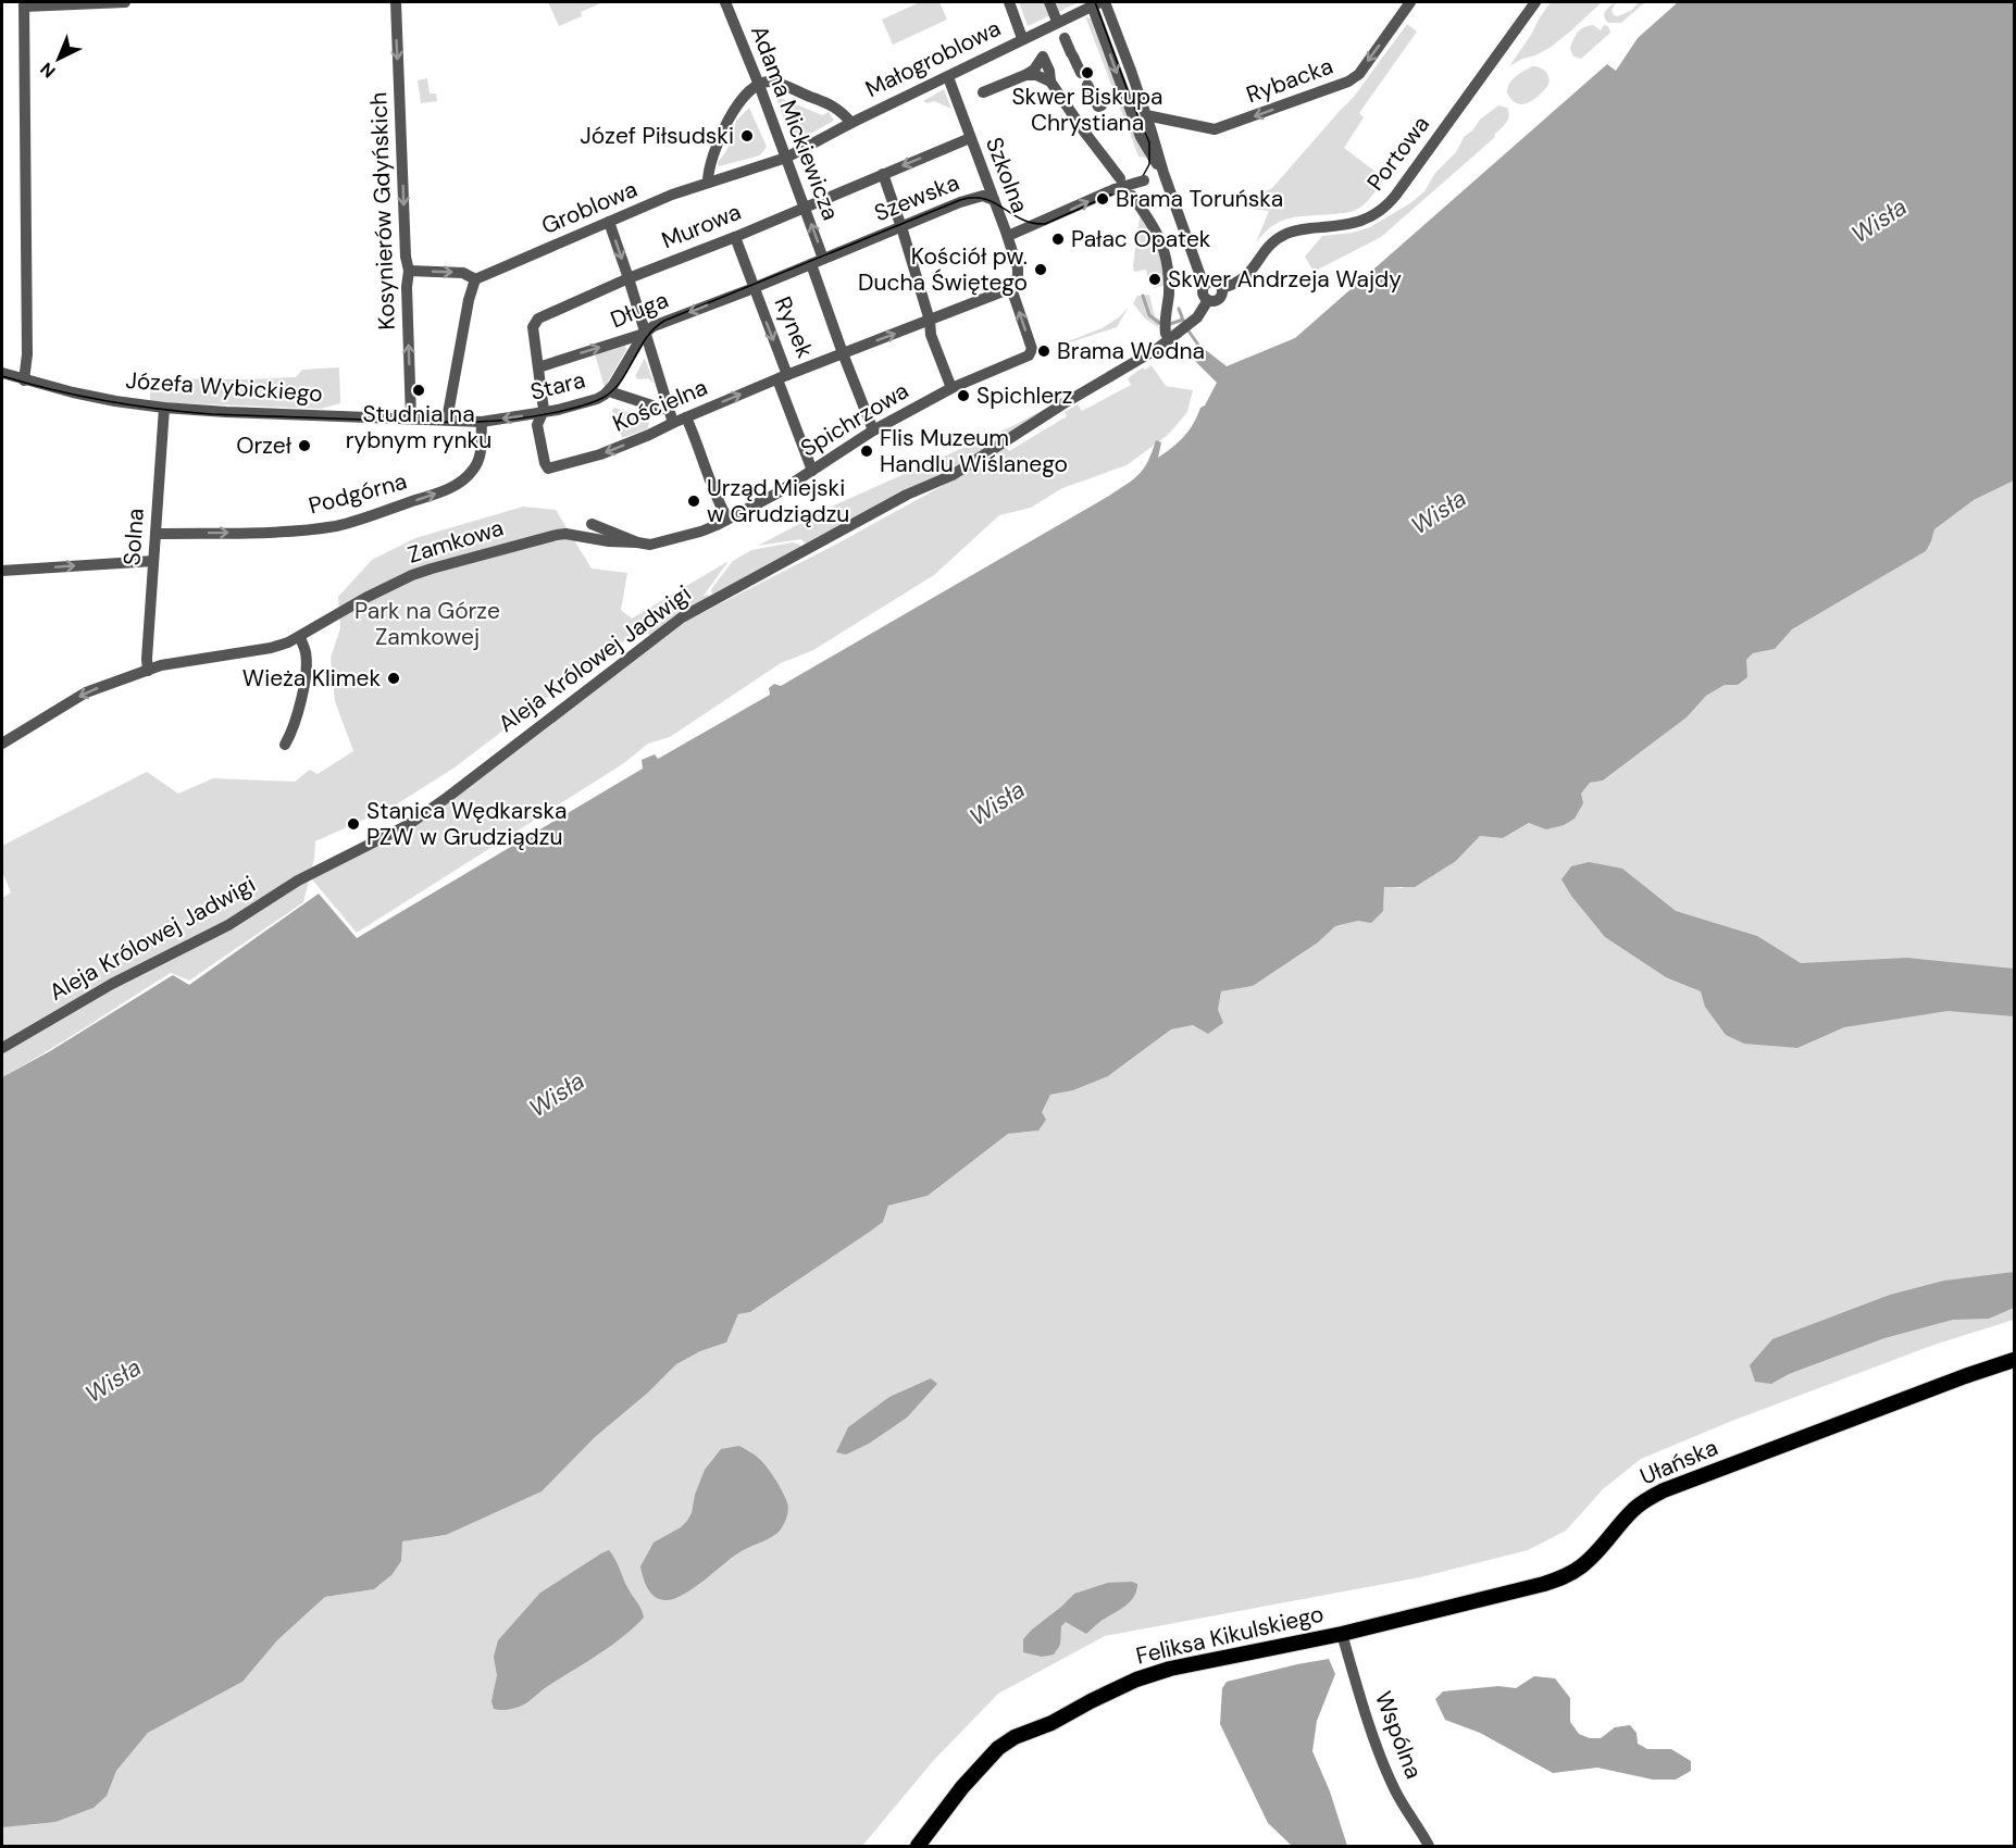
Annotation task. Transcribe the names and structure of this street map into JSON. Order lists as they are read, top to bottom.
{
  "streets": {
    "main road": ["Ułańska", "Feliksa Kikulskiego"],
    "street": [
      "Małogroblowa",
      "Rybacka",
      "Adama Mickiewicza",
      "Portowa",
      "Szkolna",
      "Szewska",
      "Groblowa",
      "Kosynierów Gdyńskich",
      "Murowa",
      "Długa",
      "Rynek",
      "Stara",
      "Józefa Wybickiego",
      "Kościelna",
      "Spichrzowa",
      "Podgórna",
      "Solna",
      "Zamkowa",
      "Aleja Królowej Jadwigi",
      "Wspólna"
    ]
  },
  "crossings": [
    ["Małogroblowa", "Adama Mickiewicza"],
    ["Małogroblowa", "Szkolna"],
    ["Małogroblowa", "Groblowa"],
    ["Adama Mickiewicza", "Szewska"],
    ["Adama Mickiewicza", "Groblowa"],
    ["Adama Mickiewicza", "Murowa"],
    ["Adama Mickiewicza", "Rynek"],
    ["Portowa", "Aleja Królowej Jadwigi"],
    ["Szkolna", "Szewska"],
    ["Szkolna", "Murowa"],
    ["Szkolna", "Spichrzowa"],
    ["Szewska", "Rynek"],
    ["Kosynierów Gdyńskich", "Józefa Wybickiego"],
    ["Murowa", "Długa"],
    ["Murowa", "Stara"],
    ["Murowa", "Kościelna"],
    ["Długa", "Rynek"],
    ["Długa", "Stara"],
    ["Rynek", "Kościelna"],
    ["Stara", "Józefa Wybickiego"],
    ["Stara", "Podgórna"],
    ["Józefa Wybickiego", "Solna"],
    ["Spichrzowa", "Zamkowa"],
    ["Podgórna", "Solna"],
    ["Solna", "Zamkowa"],
    ["Ułańska", "Feliksa Kikulskiego"],
    ["Ułańska", "Wspólna"],
    ["Feliksa Kikulskiego", "Wspólna"]
  ],
  "one_way": ["Rybacka", "Podgórna"],
  "water": ["Wisła"],
  "parks": ["Park na Górze Zamkowej"],
  "places": [
    "Skwer Biskupa Chrystiana",
    "Józef Piłsudski",
    "Brama Toruńska",
    "Pałac Opatek",
    "Kościół pw. Ducha Świętego",
    "Skwer Andrzeja Wajdy",
    "Brama Wodna",
    "Studnia na rybnym rynku",
    "Spichlerz",
    "Orzeł",
    "Flis Muzeum Handlu Wiślanego",
    "Urząd Miejski w Grudziądzu",
    "Wieża Klimek",
    "Stanica Wędkarska PZW w Grudziądzu"
  ],
  "north": "bottom left"
}
